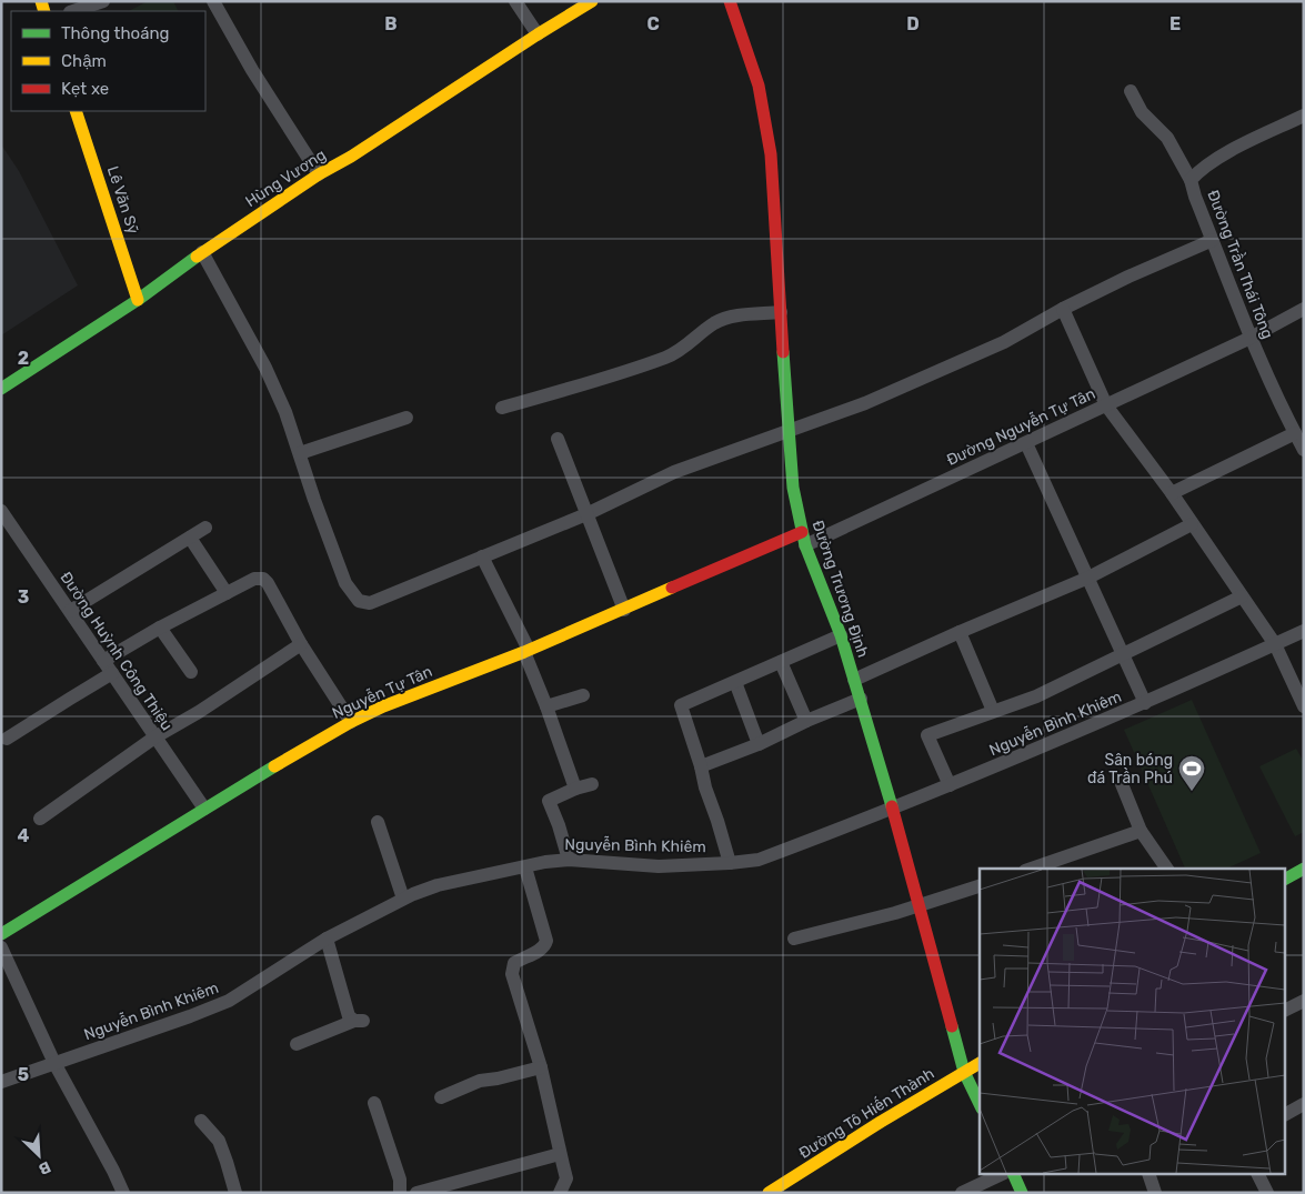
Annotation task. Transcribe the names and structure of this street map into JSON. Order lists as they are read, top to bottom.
{
  "streets": {
    "street": [
      "Hùng Vương",
      "Lê Văn Sỹ",
      "Đường Trần Thái Tông",
      "Đường Nguyễn Tự Tân",
      "Đường Trương Định",
      "Đường Huỳnh Công Thiệu",
      "Nguyễn Tự Tân",
      "Nguyễn Bình Khiêm",
      "Đường Tô Hiến Thành"
    ]
  },
  "crossings": [
    ["Hùng Vương", "Lê Văn Sỹ"],
    ["Đường Trần Thái Tông", "Đường Nguyễn Tự Tân"],
    ["Đường Nguyễn Tự Tân", "Đường Trương Định"],
    ["Đường Nguyễn Tự Tân", "Nguyễn Tự Tân"],
    ["Đường Trương Định", "Nguyễn Tự Tân"],
    ["Đường Trương Định", "Nguyễn Bình Khiêm"],
    ["Đường Trương Định", "Đường Tô Hiến Thành"],
    ["Đường Huỳnh Công Thiệu", "Nguyễn Tự Tân"]
  ],
  "places": {
    "sports": ["Sân bóng đá Trần Phú"]
  },
  "legend": ["Thông thoáng", "Chậm", "Kẹt xe"],
  "north": "bottom right",
  "grid": {
    "columns": [
      "B",
      "C",
      "D",
      "E"
    ],
    "rows": [
      "2",
      "3",
      "4",
      "5"
    ]
  }
}
